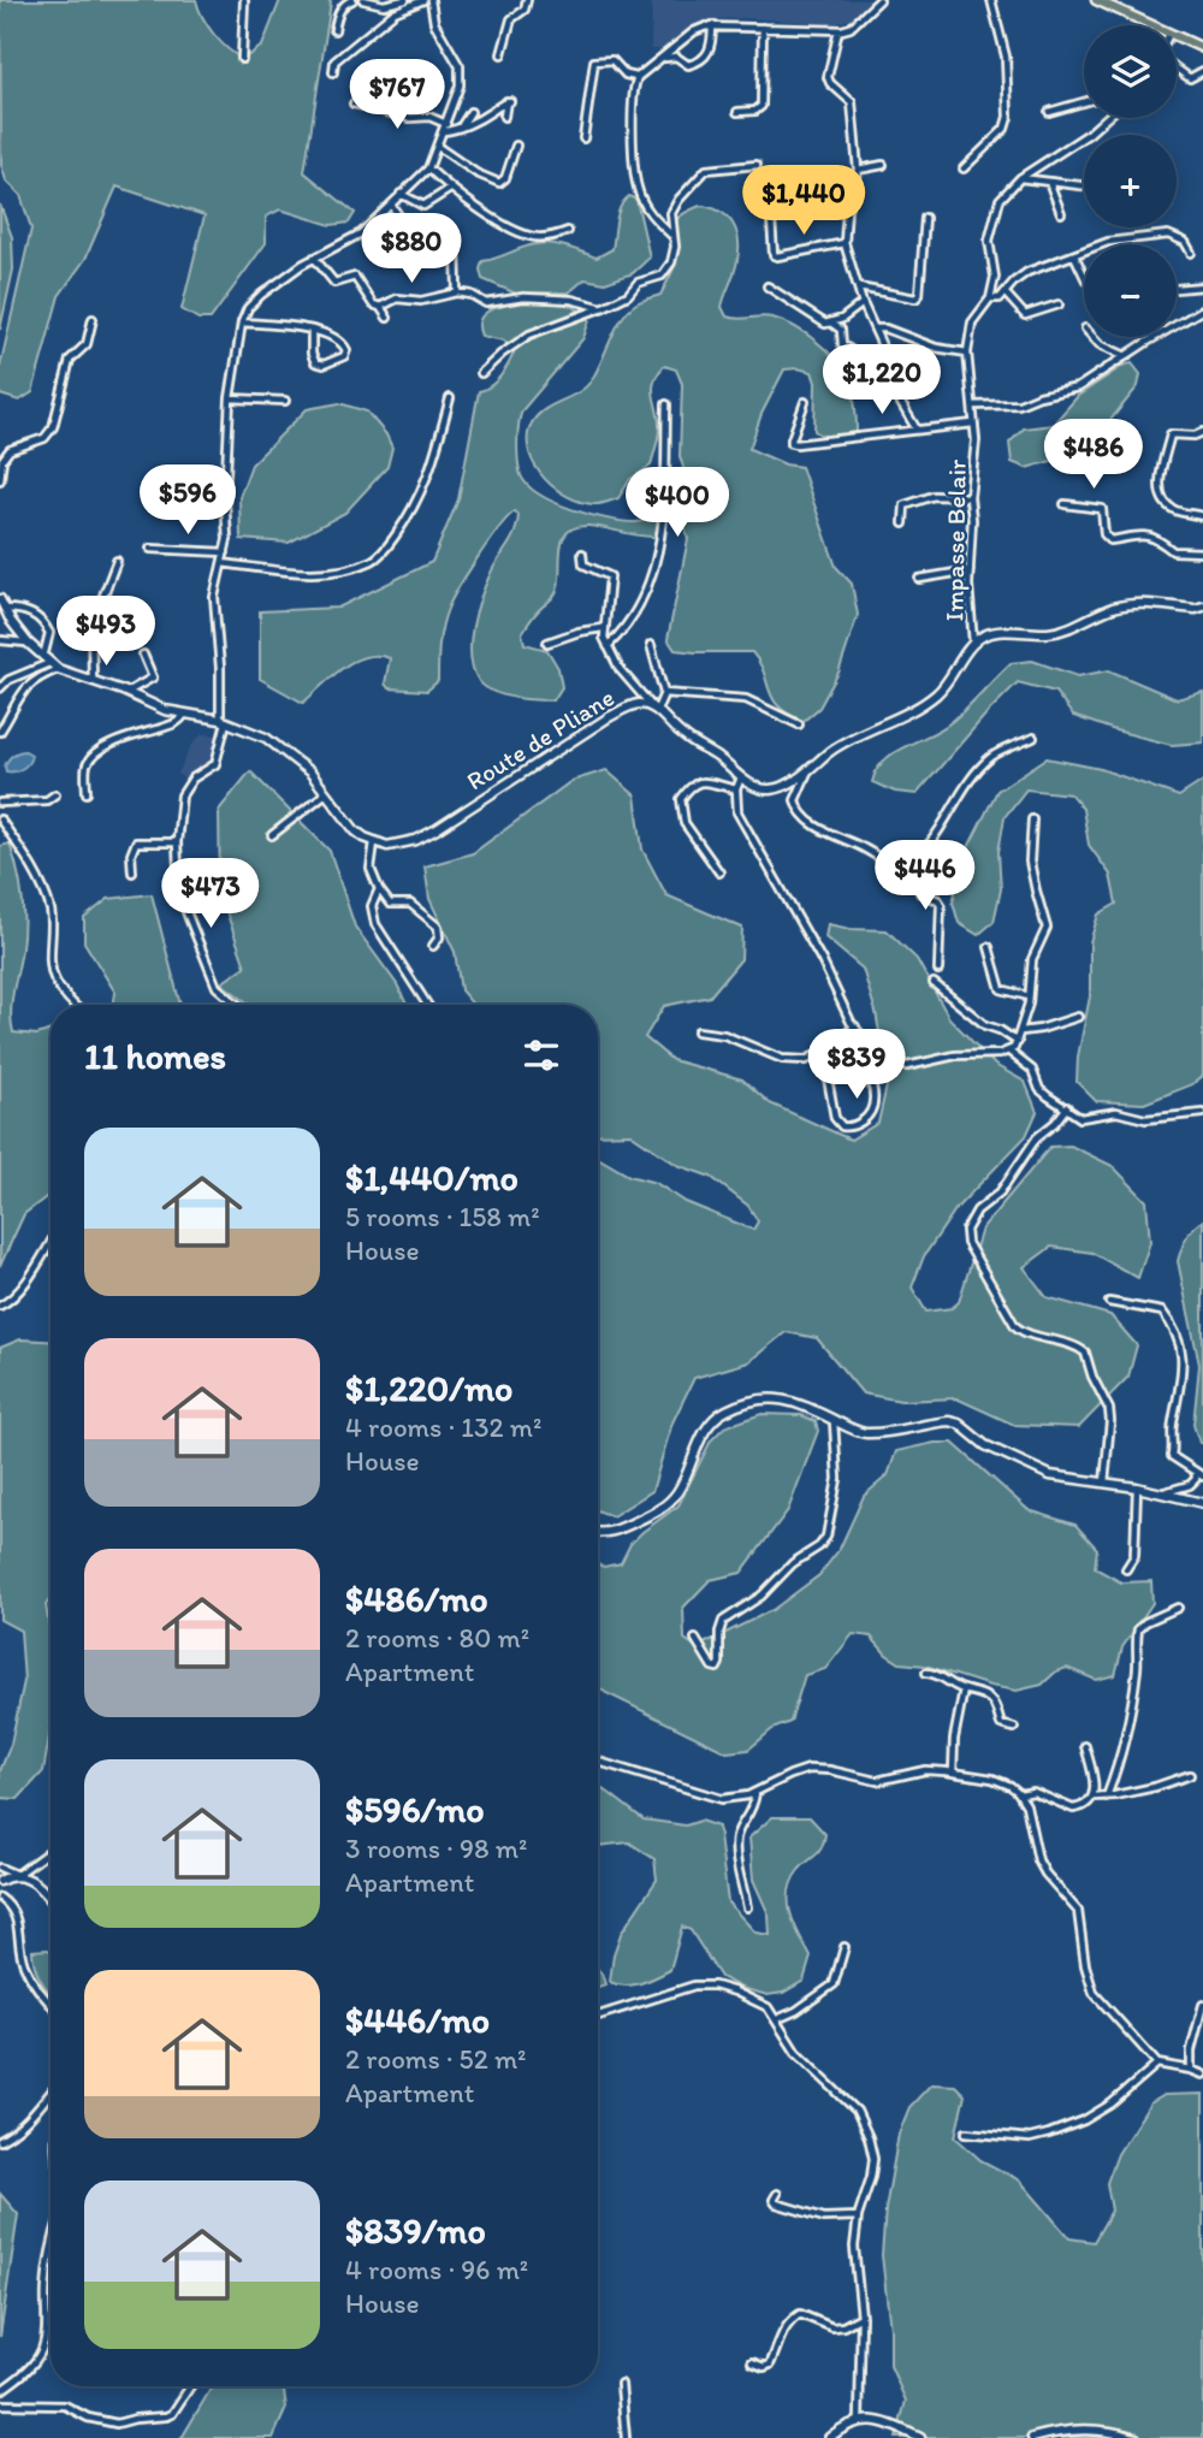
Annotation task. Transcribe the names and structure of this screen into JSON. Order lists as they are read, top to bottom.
{
  "streets": {
    "street": ["Impasse Belair", "Route de Pliane"]
  },
  "crossings": [
    ["Impasse Belair", "Route de Pliane"]
  ],
  "page": {
    "map_buttons": ["+", "−"],
    "price": [
      "$767",
      "$1,440",
      "$880",
      "$1,220",
      "$486",
      "$596",
      "$400",
      "$493",
      "$446",
      "$473",
      "$839"
    ],
    "heading": "11 homes",
    "list": [
      {
        "name": "$1,440/mo",
        "note": "5 rooms · 158 m² · House"
      },
      {
        "name": "$1,220/mo",
        "note": "4 rooms · 132 m² · House"
      },
      {
        "name": "$486/mo",
        "note": "2 rooms · 80 m² · Apartment"
      },
      {
        "name": "$596/mo",
        "note": "3 rooms · 98 m² · Apartment"
      },
      {
        "name": "$446/mo",
        "note": "2 rooms · 52 m² · Apartment"
      },
      {
        "name": "$839/mo",
        "note": "4 rooms · 96 m² · House"
      }
    ]
  }
}
